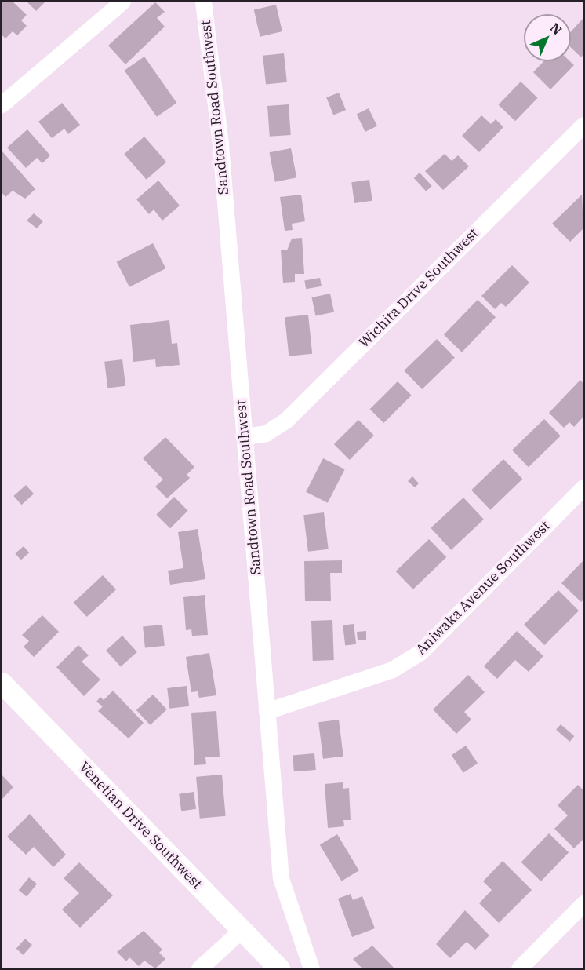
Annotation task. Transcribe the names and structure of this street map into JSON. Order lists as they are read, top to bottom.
{
  "streets": {
    "street": [
      "Sandtown Road Southwest",
      "Wichita Drive Southwest",
      "Aniwaka Avenue Southwest",
      "Venetian Drive Southwest"
    ]
  },
  "crossings": [
    ["Sandtown Road Southwest", "Wichita Drive Southwest"],
    ["Sandtown Road Southwest", "Aniwaka Avenue Southwest"]
  ],
  "north": "top right"
}
